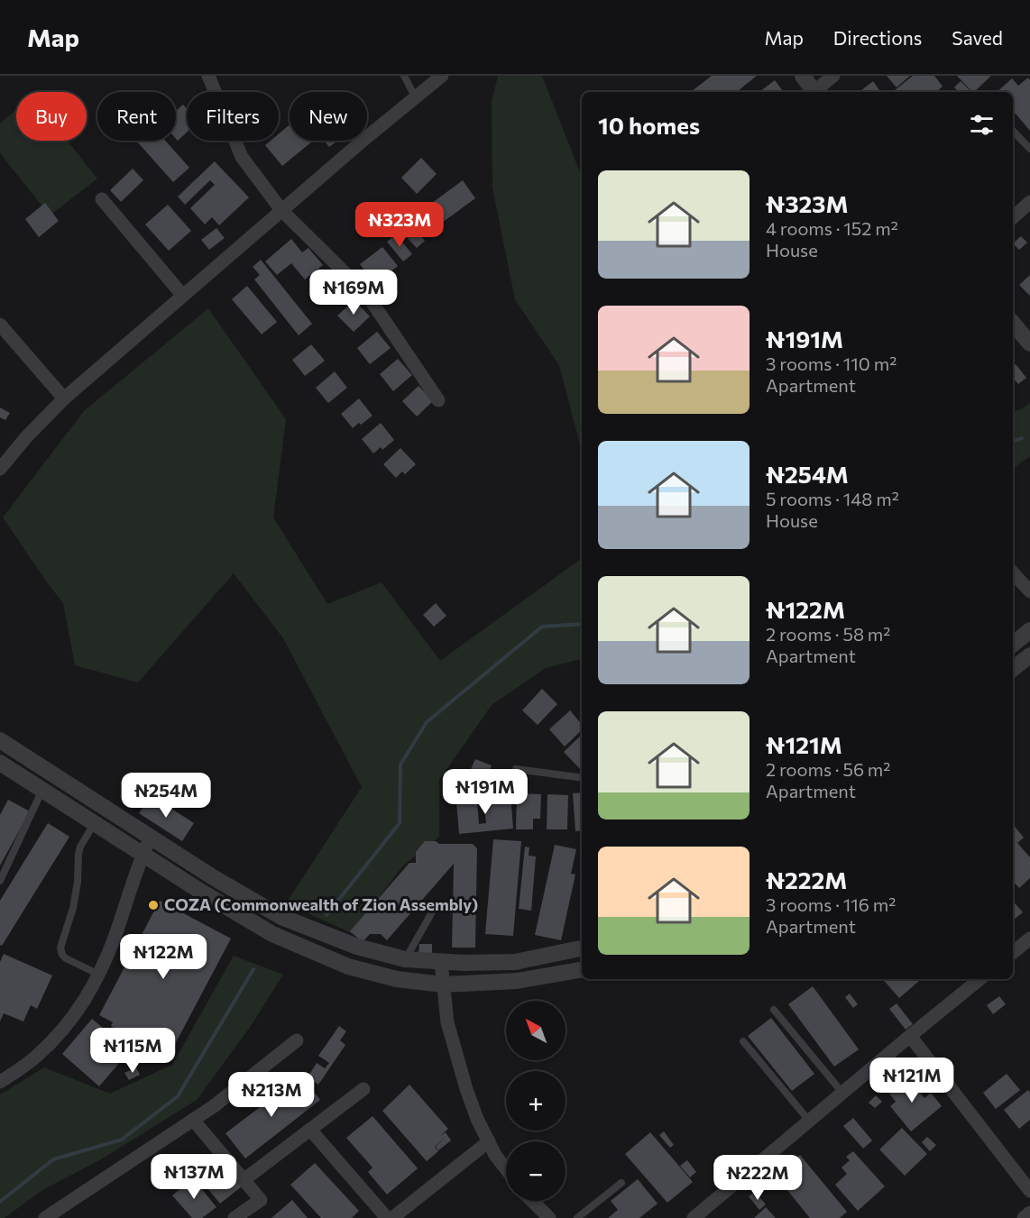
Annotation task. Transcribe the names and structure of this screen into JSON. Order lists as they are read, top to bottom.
{
  "places": ["COZA (Commonwealth of Zion Assembly)"],
  "north": "top left",
  "page": {
    "header": "Map",
    "nav": ["Map", "Directions", "Saved"],
    "chip": [
      "Buy",
      "Rent",
      "Filters",
      "New"
    ],
    "heading": "10 homes",
    "list": [
      {
        "name": "₦323M",
        "note": "4 rooms · 152 m² · House"
      },
      {
        "name": "₦191M",
        "note": "3 rooms · 110 m² · Apartment"
      },
      {
        "name": "₦254M",
        "note": "5 rooms · 148 m² · House"
      },
      {
        "name": "₦122M",
        "note": "2 rooms · 58 m² · Apartment"
      },
      {
        "name": "₦121M",
        "note": "2 rooms · 56 m² · Apartment"
      },
      {
        "name": "₦222M",
        "note": "3 rooms · 116 m² · Apartment"
      }
    ],
    "price": [
      "₦323M",
      "₦169M",
      "₦191M",
      "₦254M",
      "₦122M",
      "₦115M",
      "₦121M",
      "₦213M",
      "₦137M",
      "₦222M"
    ],
    "map_buttons": ["+", "−"]
  }
}
